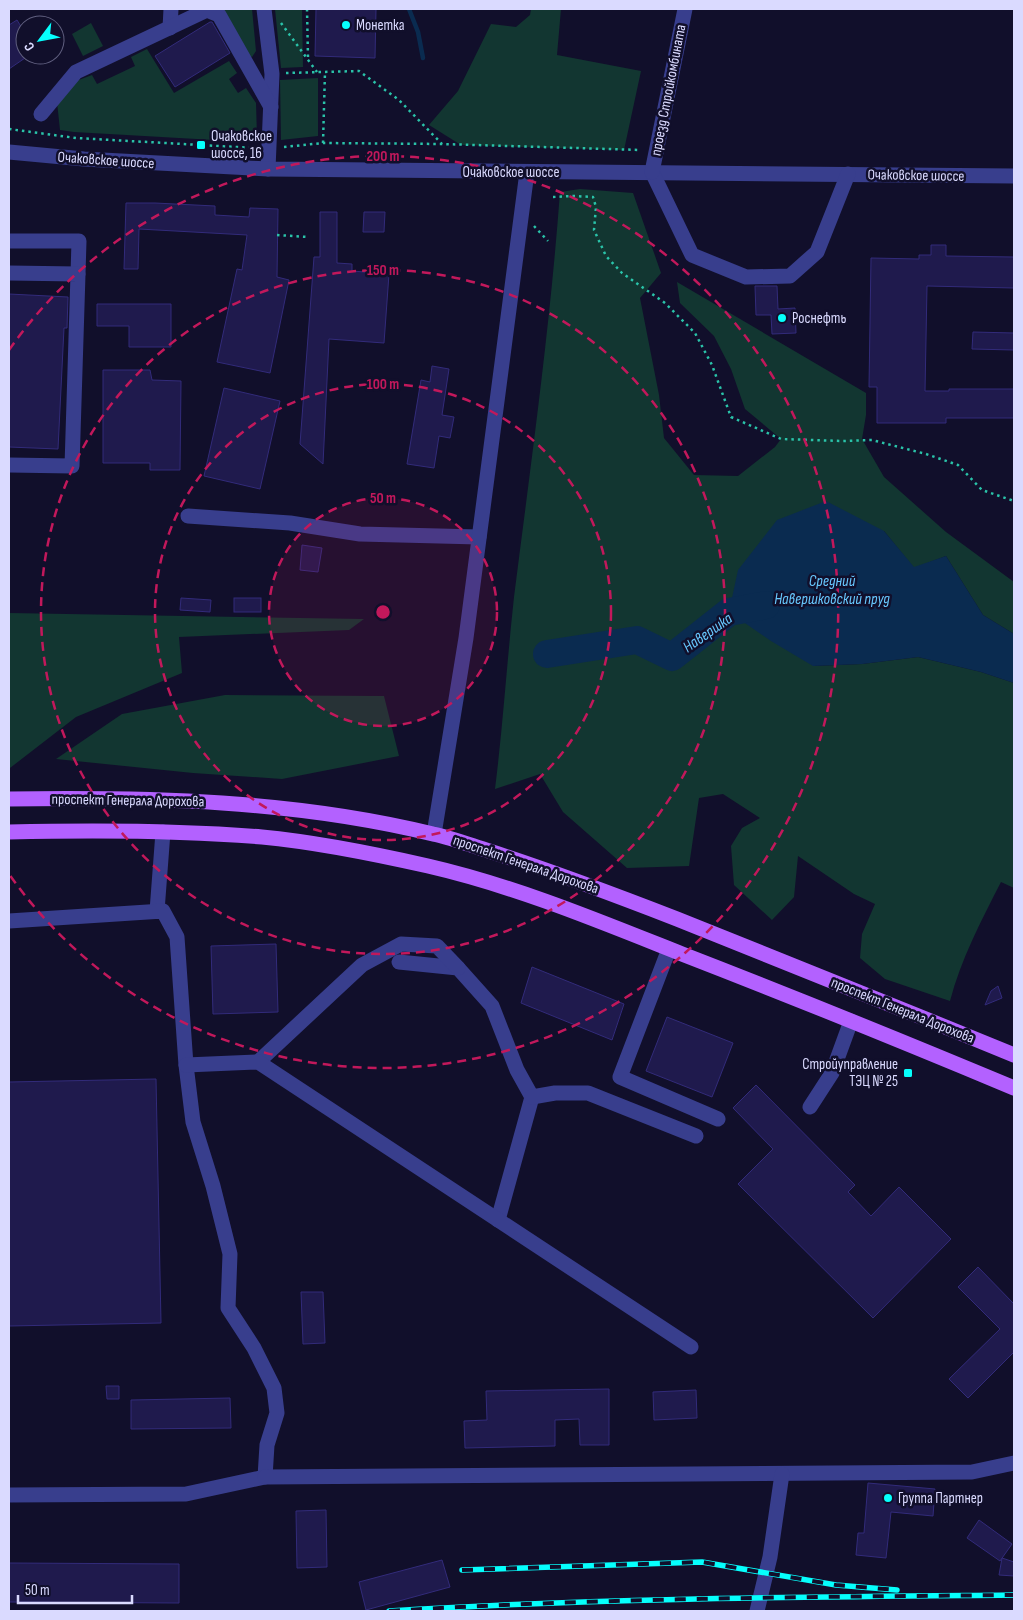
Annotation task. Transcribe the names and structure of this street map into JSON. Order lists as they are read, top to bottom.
{
  "streets": {
    "main road": ["проспект Генерала Дорохова"],
    "street": ["проезд Стройкомбината", "Очаковское шоссе"]
  },
  "crossings": [
    ["проезд Стройкомбината", "Очаковское шоссе"]
  ],
  "water": ["Средний Навершковский пруд", "Навершка"],
  "places": {
    "other": ["Монетка", "Роснефть", "Группа Партнер"],
    "transit": ["Очаковское шоссе, 16", "Стройуправление ТЭЦ № 25"]
  },
  "scale_bar": "50 m",
  "north": "bottom left",
  "rings": [
    "200 m",
    "150 m",
    "100 m",
    "50 m"
  ]
}
